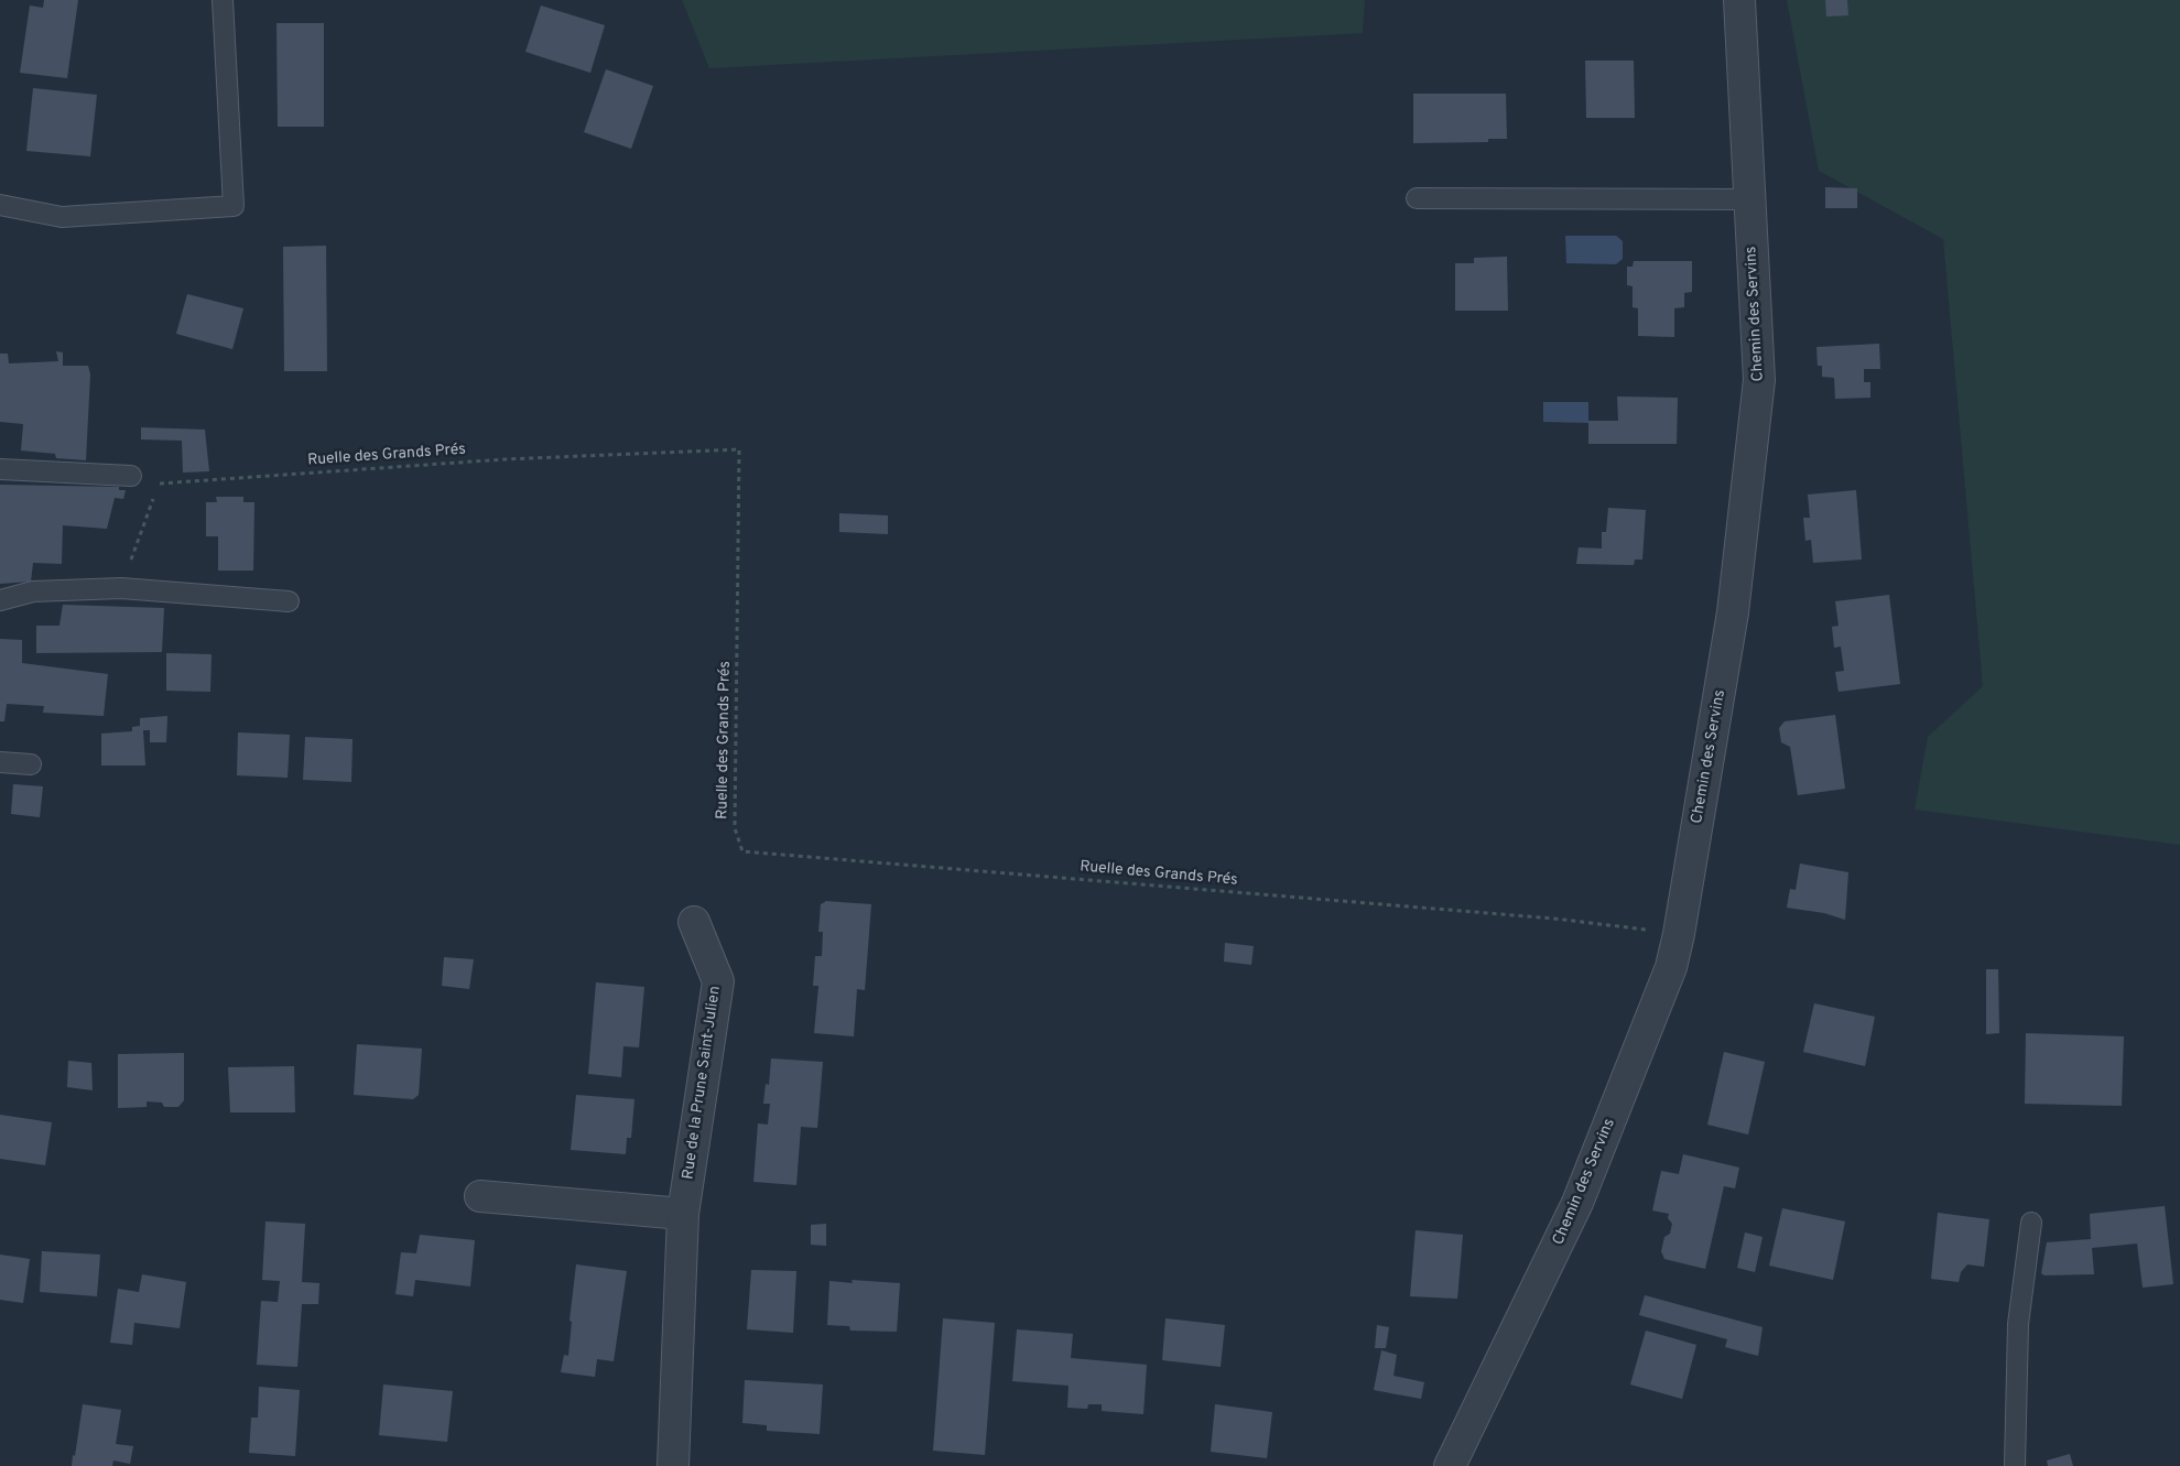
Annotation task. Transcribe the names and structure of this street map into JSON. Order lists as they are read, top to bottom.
{
  "streets": {
    "street": ["Chemin des Servins", "Rue de la Prune Saint-Julien"],
    "path": ["Ruelle des Grands Prés"]
  },
  "crossings": [
    ["Chemin des Servins", "Ruelle des Grands Prés"]
  ]
}
